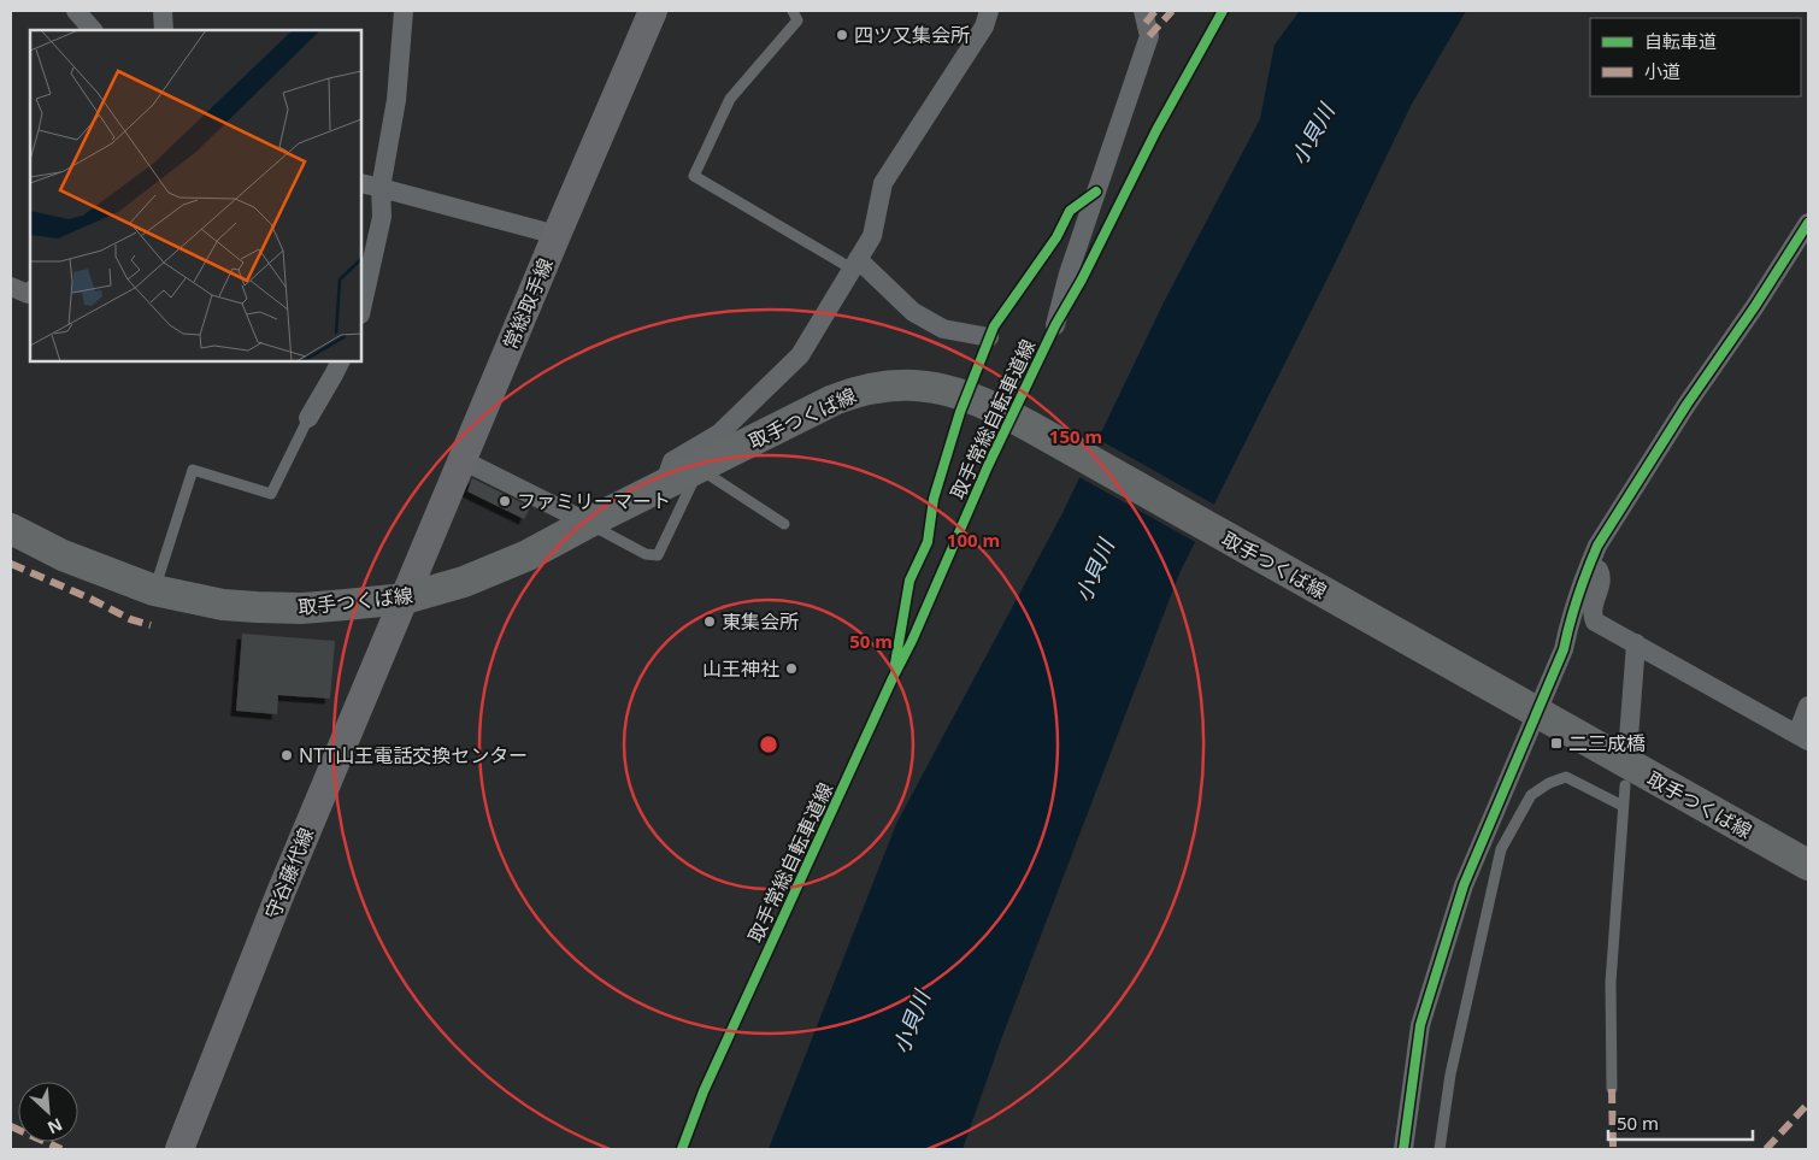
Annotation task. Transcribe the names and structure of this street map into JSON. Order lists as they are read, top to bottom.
{
  "streets": {
    "main road": ["常総取手線", "取手つくば線", "守谷藤代線"],
    "cycle path": ["取手常総自転車道線"]
  },
  "crossings": [
    ["常総取手線", "取手つくば線"],
    ["常総取手線", "守谷藤代線"],
    ["取手つくば線", "守谷藤代線"]
  ],
  "water": ["小貝川"],
  "places": {
    "other": [
      "四ツ又集会所",
      "ファミリーマート",
      "東集会所",
      "山王神社",
      "NTT山王電話交換センター"
    ],
    "transit": ["二三成橋"]
  },
  "legend": ["自転車道", "小道"],
  "scale_bar": "50 m",
  "north": "bottom right",
  "rings": ["150 m", "100 m", "50 m"]
}
